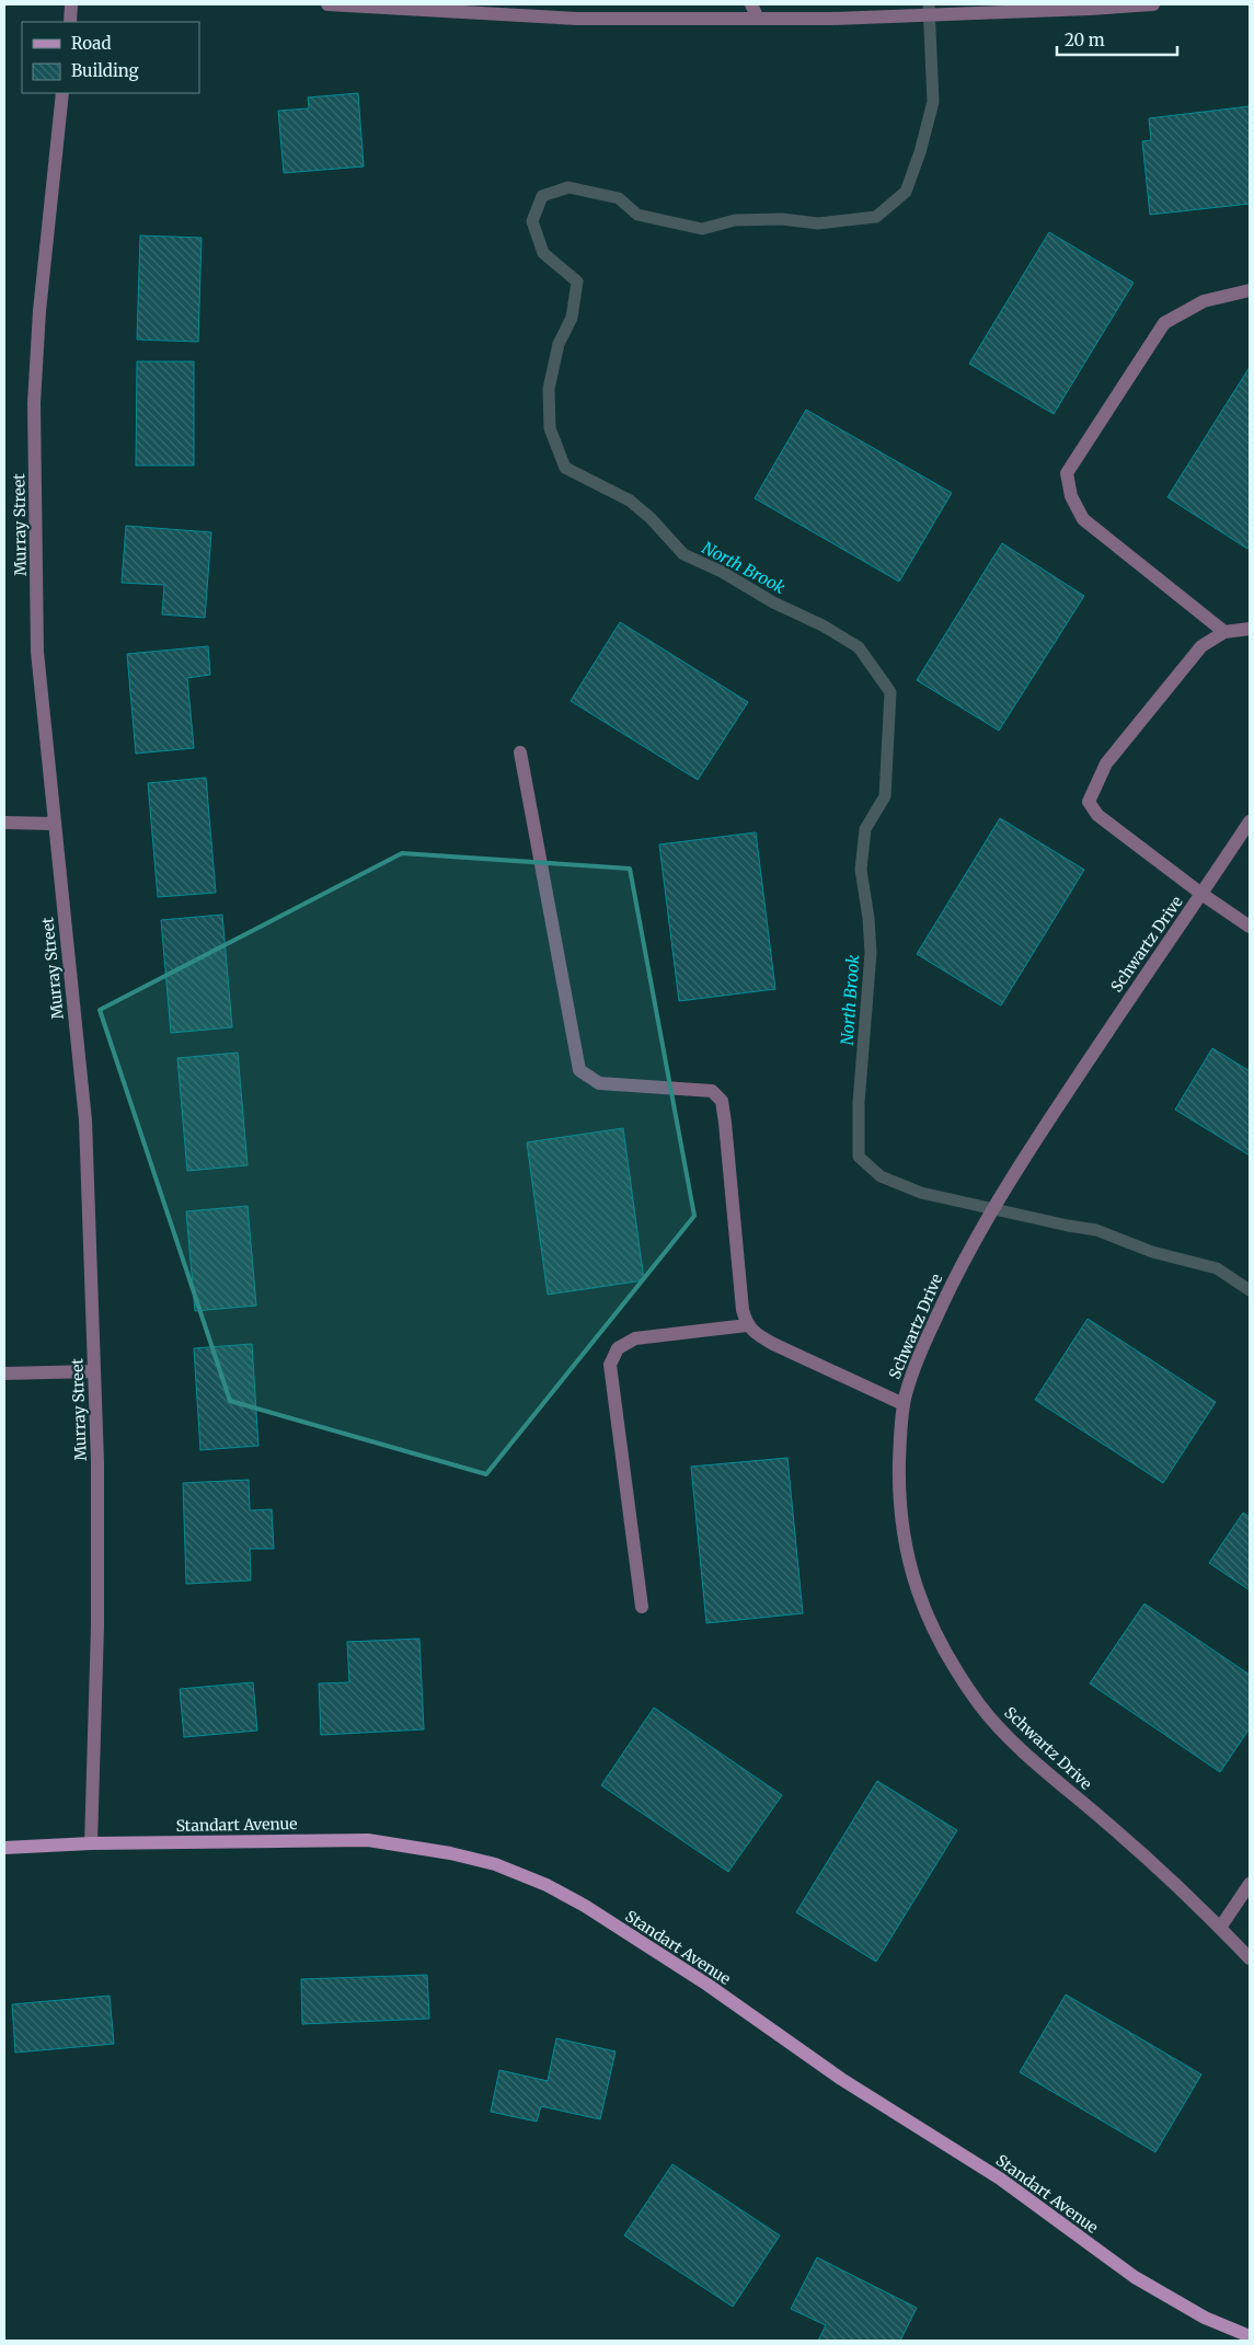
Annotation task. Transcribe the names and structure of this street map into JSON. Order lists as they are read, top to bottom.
{
  "streets": {
    "street": ["Murray Street", "Schwartz Drive", "Standart Avenue"]
  },
  "crossings": [
    ["Murray Street", "Standart Avenue"]
  ],
  "water": ["North Brook"],
  "legend": ["Road", "Building"],
  "scale_bar": "20 m"
}
